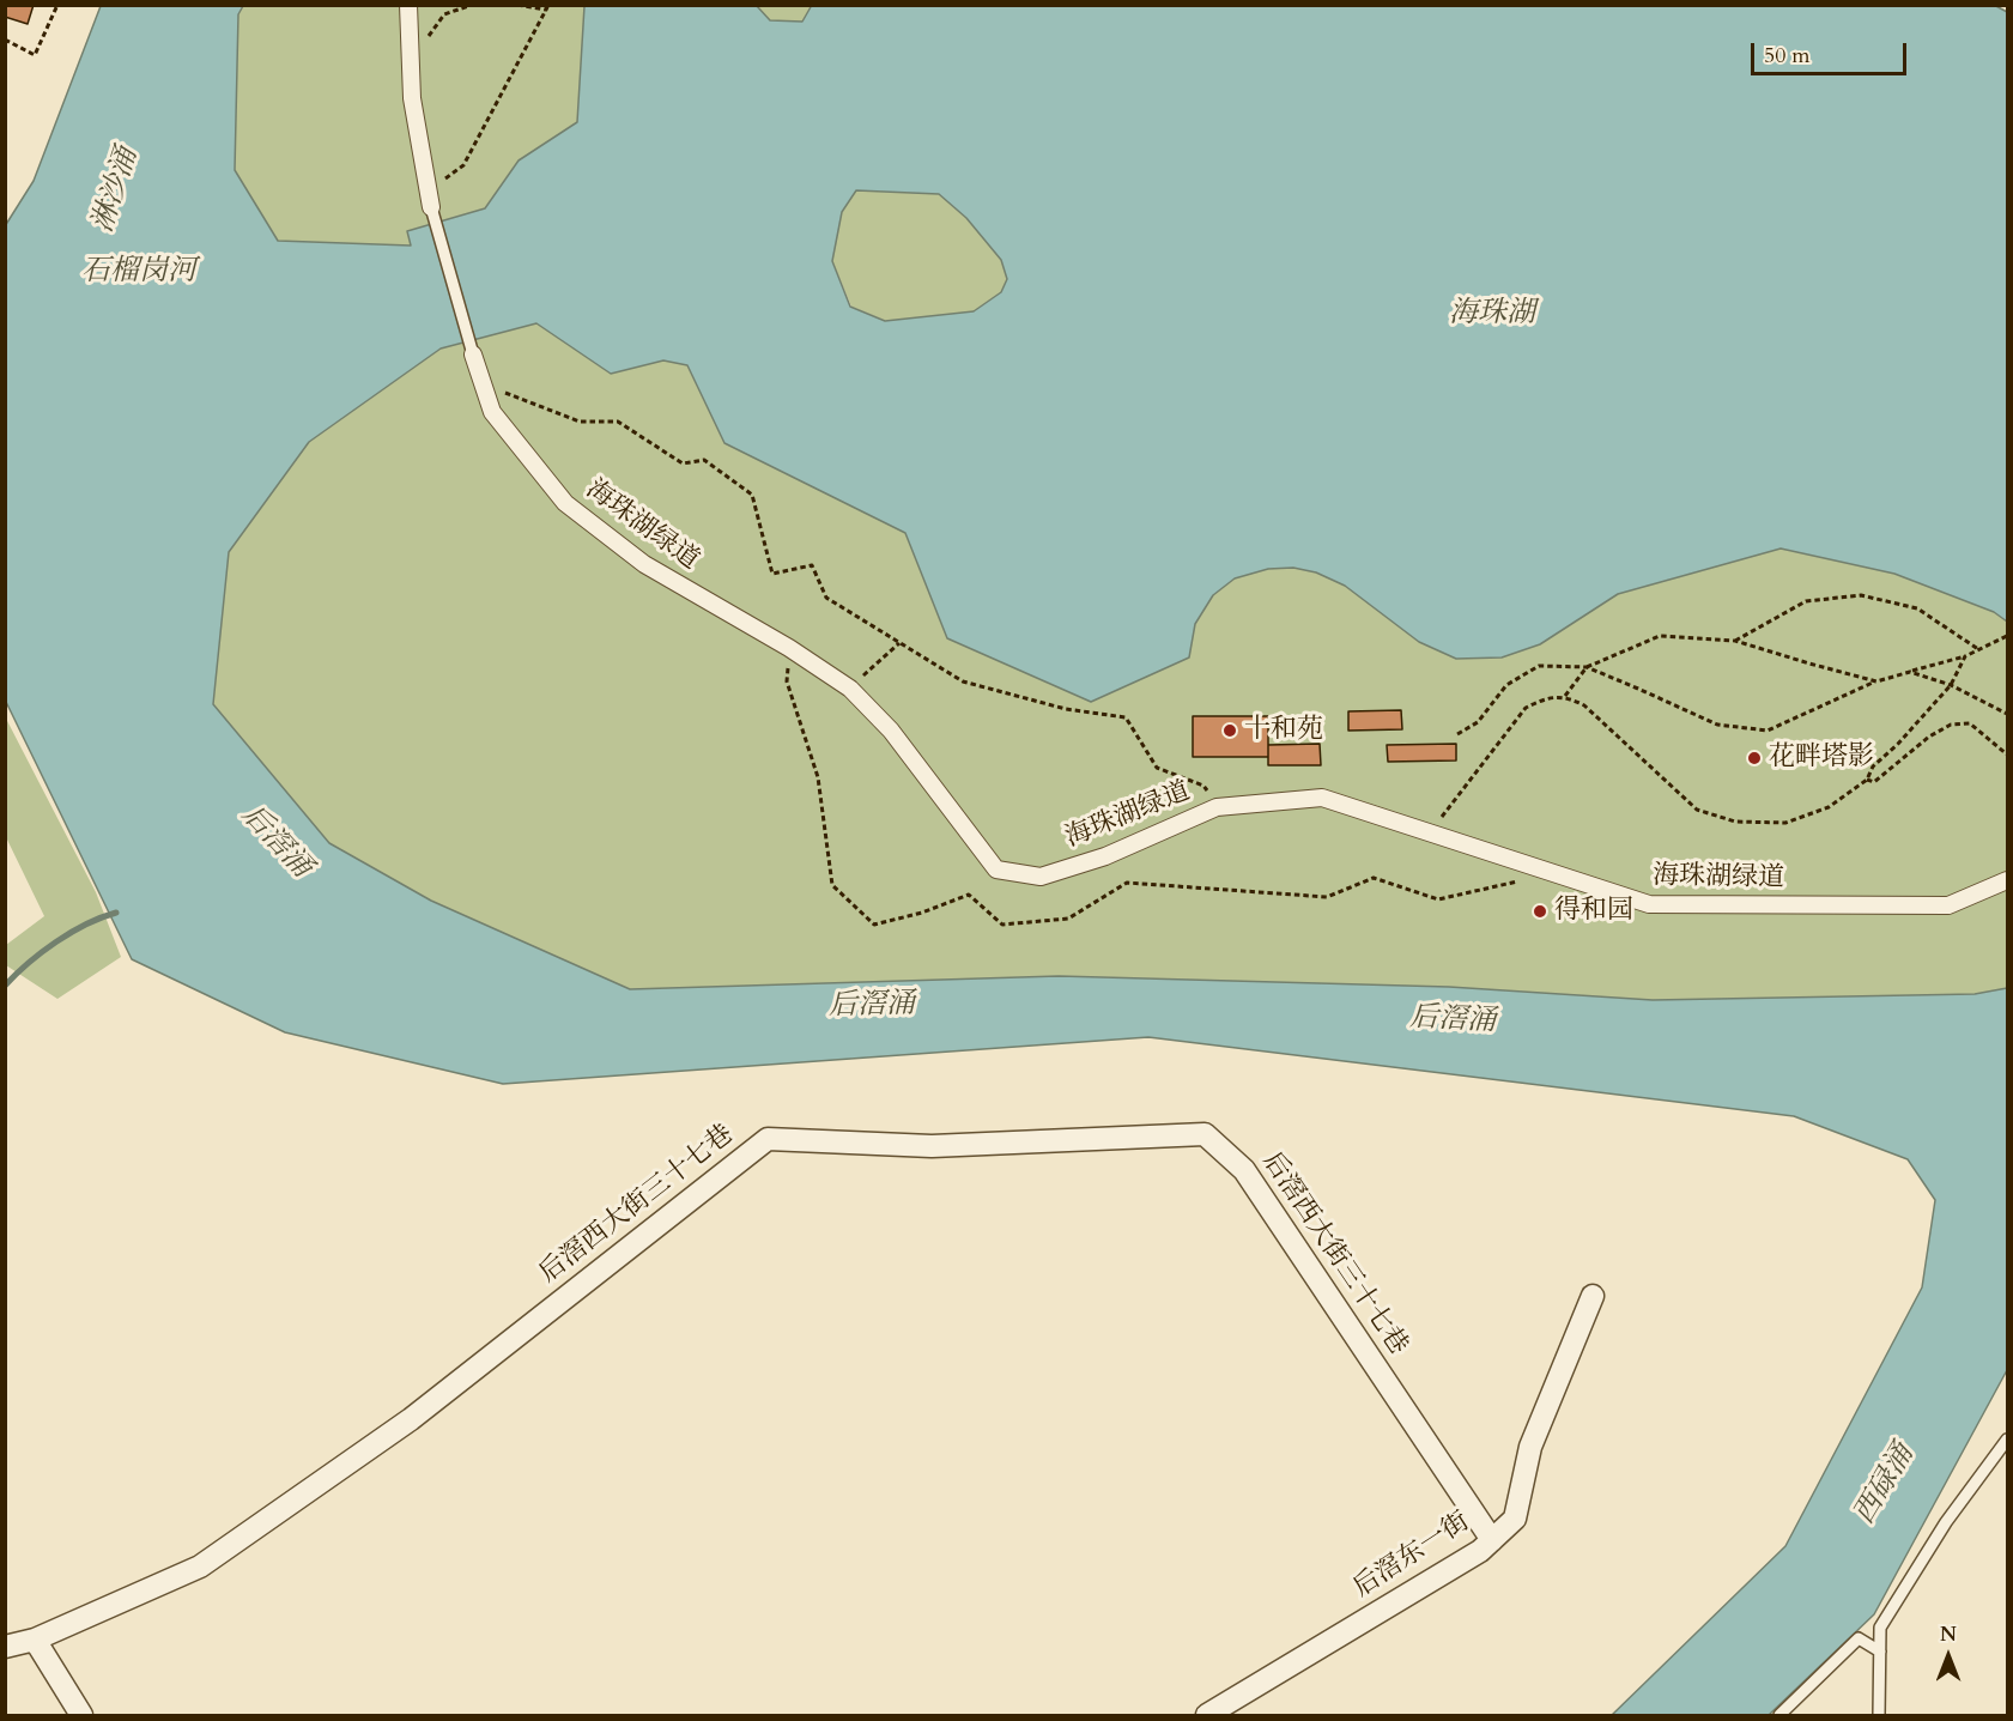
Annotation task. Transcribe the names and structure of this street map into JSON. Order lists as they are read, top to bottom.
{
  "streets": {
    "street": ["海珠湖绿道", "后滘西大街三十七巷", "后滘东一街"]
  },
  "crossings": [
    ["后滘西大街三十七巷", "后滘东一街"]
  ],
  "water": [
    "淋沙涌",
    "石榴岗河",
    "海珠湖",
    "后滘涌",
    "西碌涌"
  ],
  "places": ["十和苑", "花畔塔影", "得和园"],
  "scale_bar": "50 m",
  "north": "top"
}
